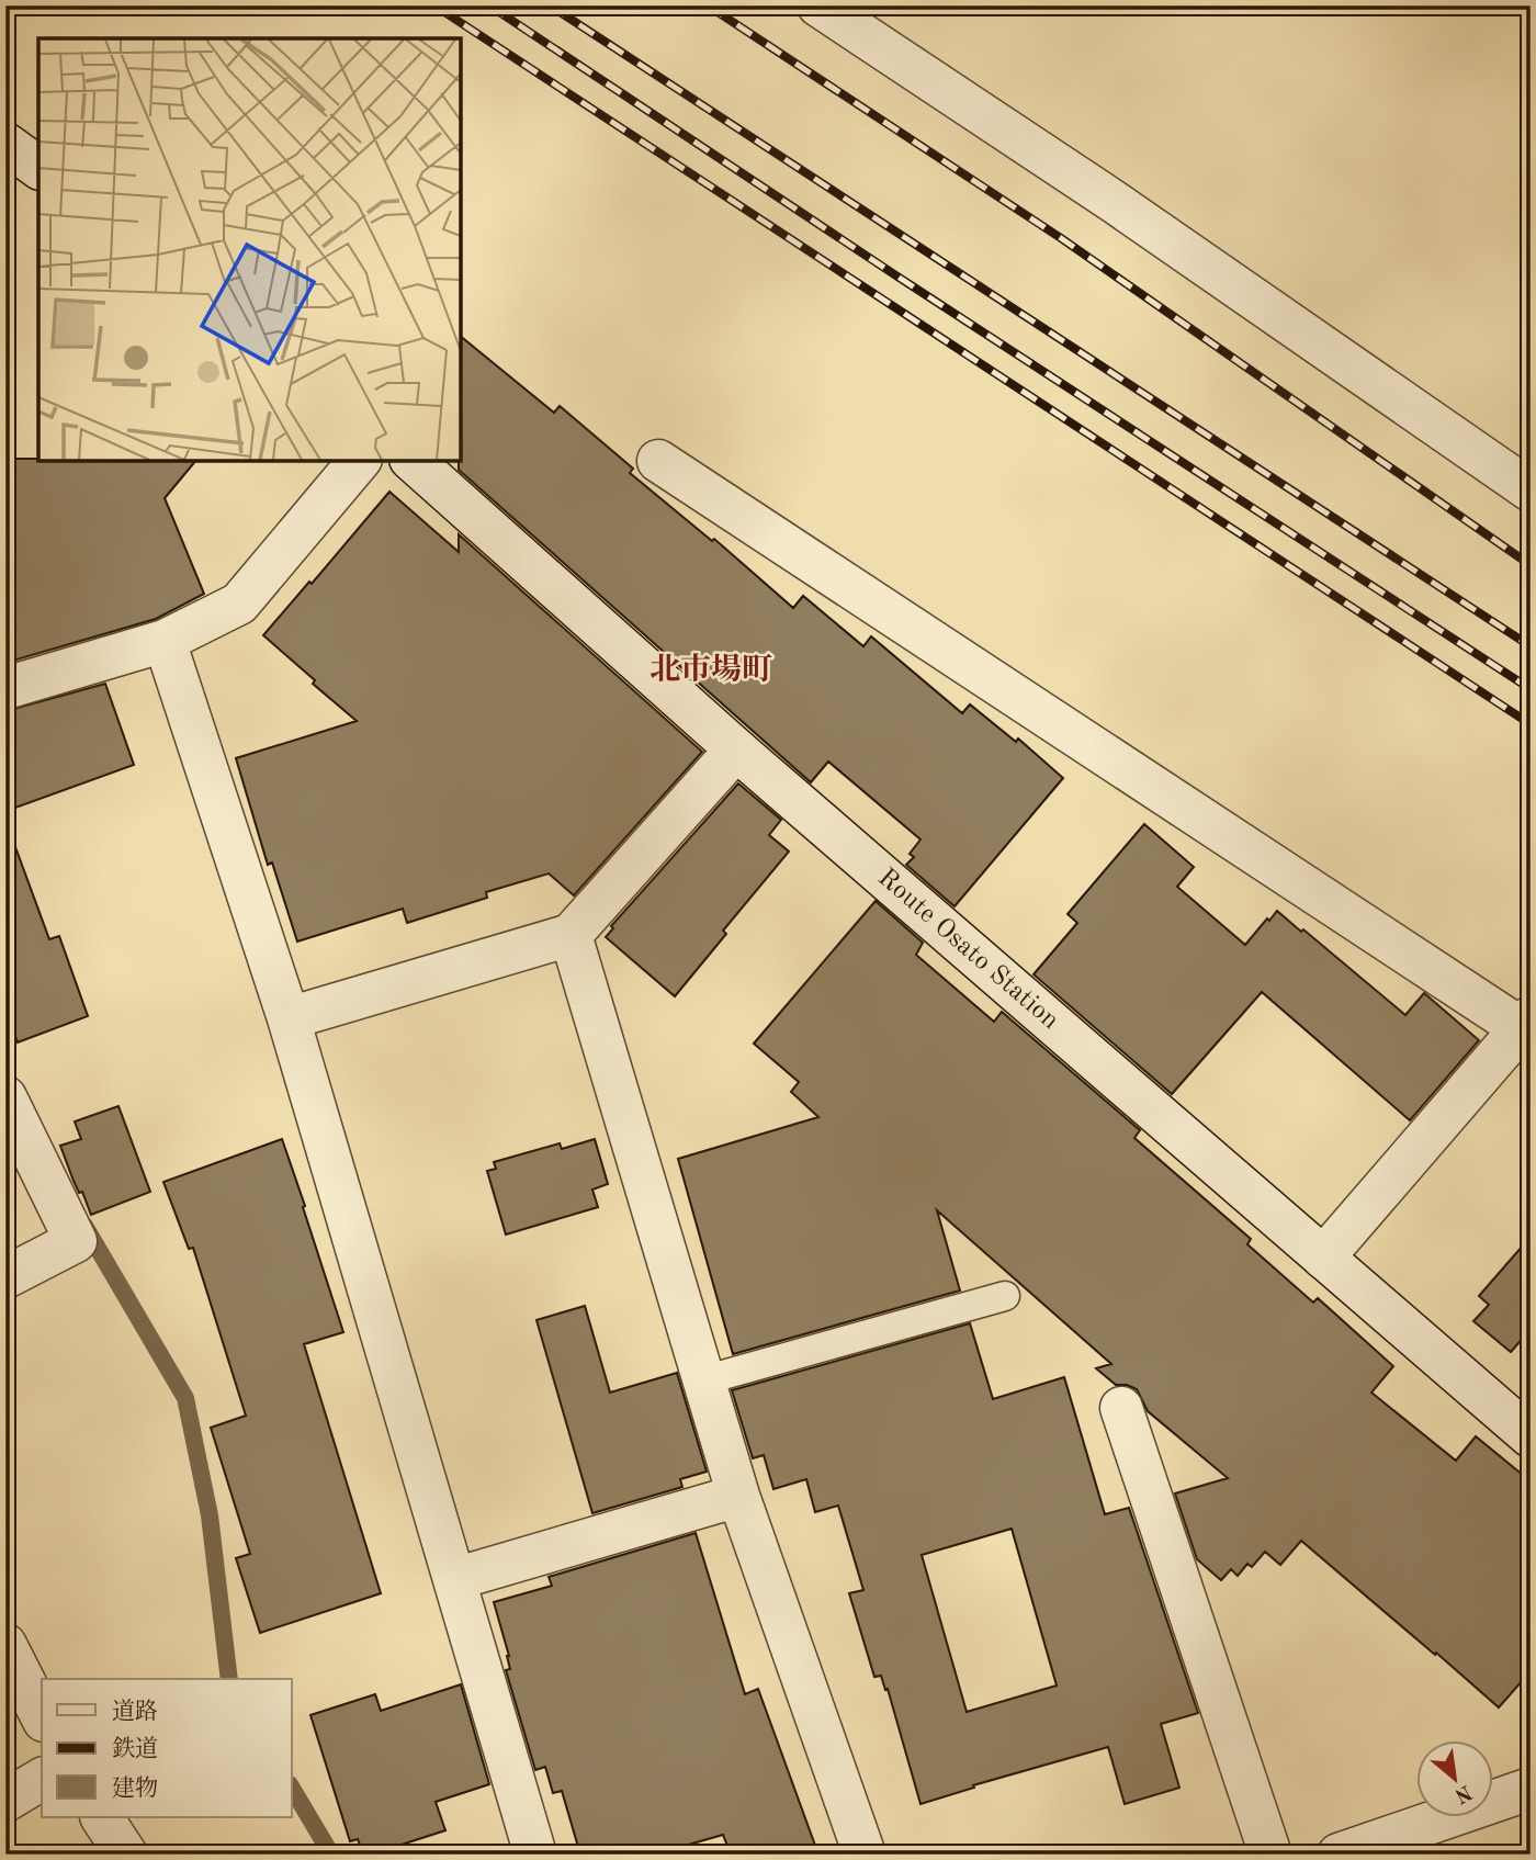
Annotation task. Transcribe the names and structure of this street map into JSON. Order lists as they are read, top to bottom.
{
  "streets": {
    "street": ["Route Osato Station"]
  },
  "districts": ["北市場町"],
  "legend": ["道路", "鉄道", "建物"],
  "north": "bottom right"
}
